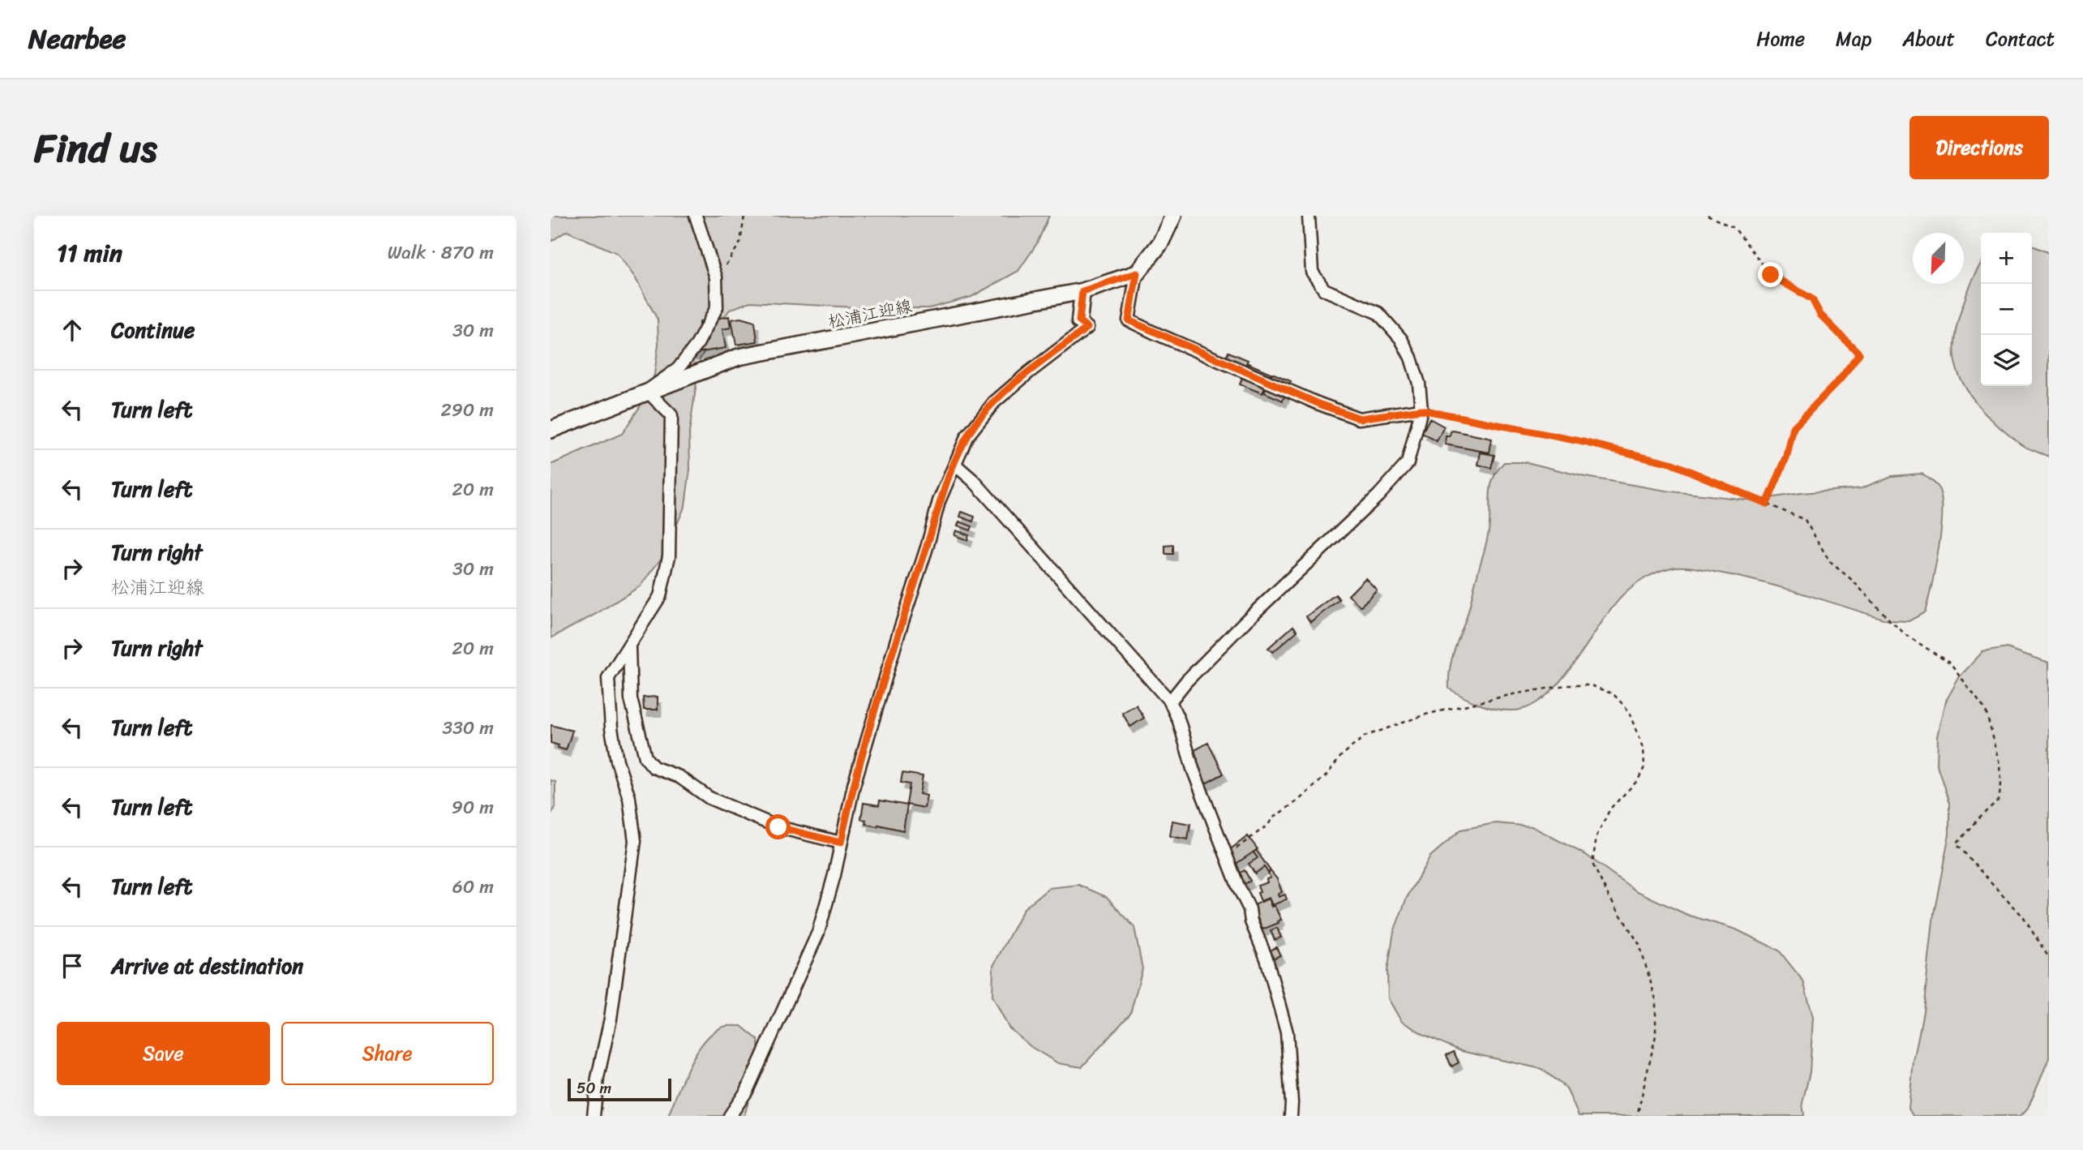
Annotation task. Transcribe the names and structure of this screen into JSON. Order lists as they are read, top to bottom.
{
  "streets": {
    "main road": ["松浦江迎線"]
  },
  "scale_bar": "50 m",
  "north": "bottom left",
  "page": {
    "header": "Nearbee",
    "nav": [
      "Home",
      "Map",
      "About",
      "Contact"
    ],
    "title": "Find us",
    "buttons": [
      "Directions",
      ["Save", "Share"]
    ],
    "heading": ["11 min", "Walk · 870 m"],
    "map_buttons": ["+", "−"],
    "list": [
      ["Continue", "30 m"],
      ["Turn left", "290 m"],
      ["Turn left", "20 m"],
      ["Turn right", "松浦江迎線", "30 m"],
      ["Turn right", "20 m"],
      ["Turn left", "330 m"],
      ["Turn left", "90 m"],
      ["Turn left", "60 m"],
      "Arrive at destination"
    ],
    "scale": "50 m"
  }
}
